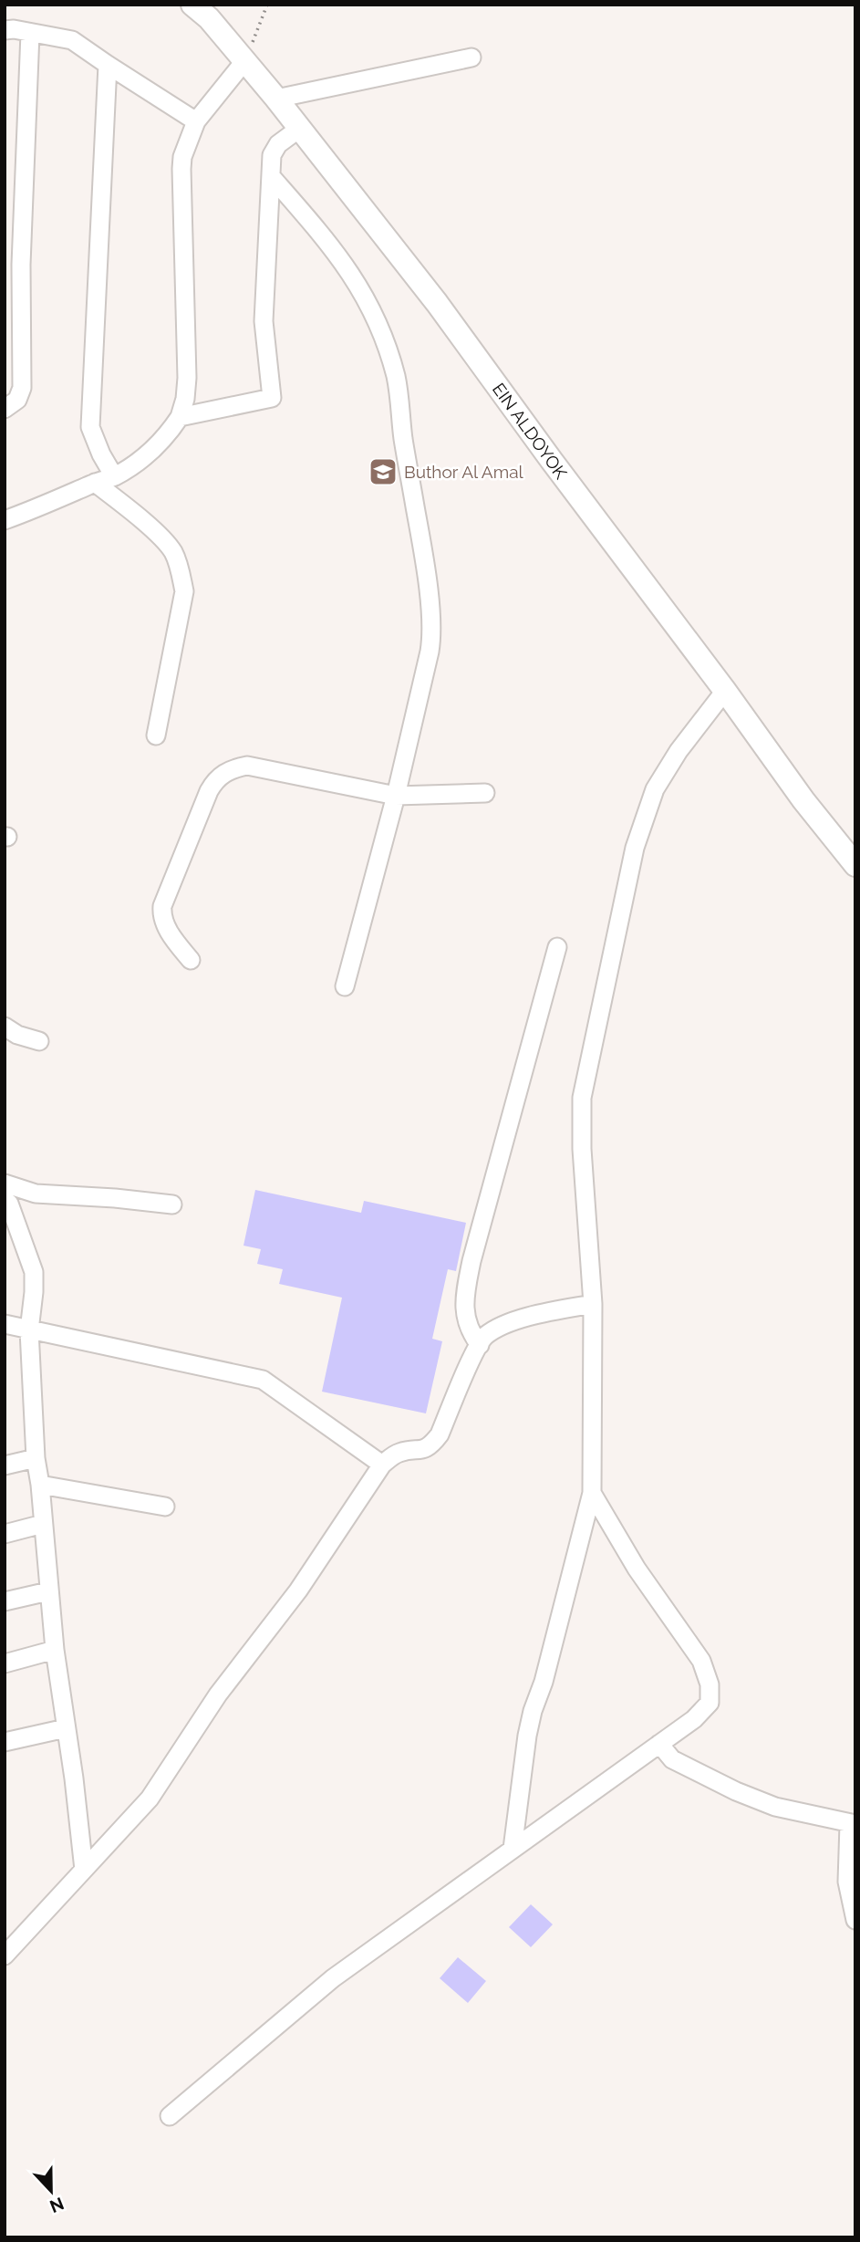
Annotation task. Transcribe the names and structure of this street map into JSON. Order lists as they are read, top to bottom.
{
  "streets": {
    "main road": ["EIN ALDOYOK"]
  },
  "places": {
    "school or university": ["Buthor Al Amal"]
  },
  "north": "bottom"
}
